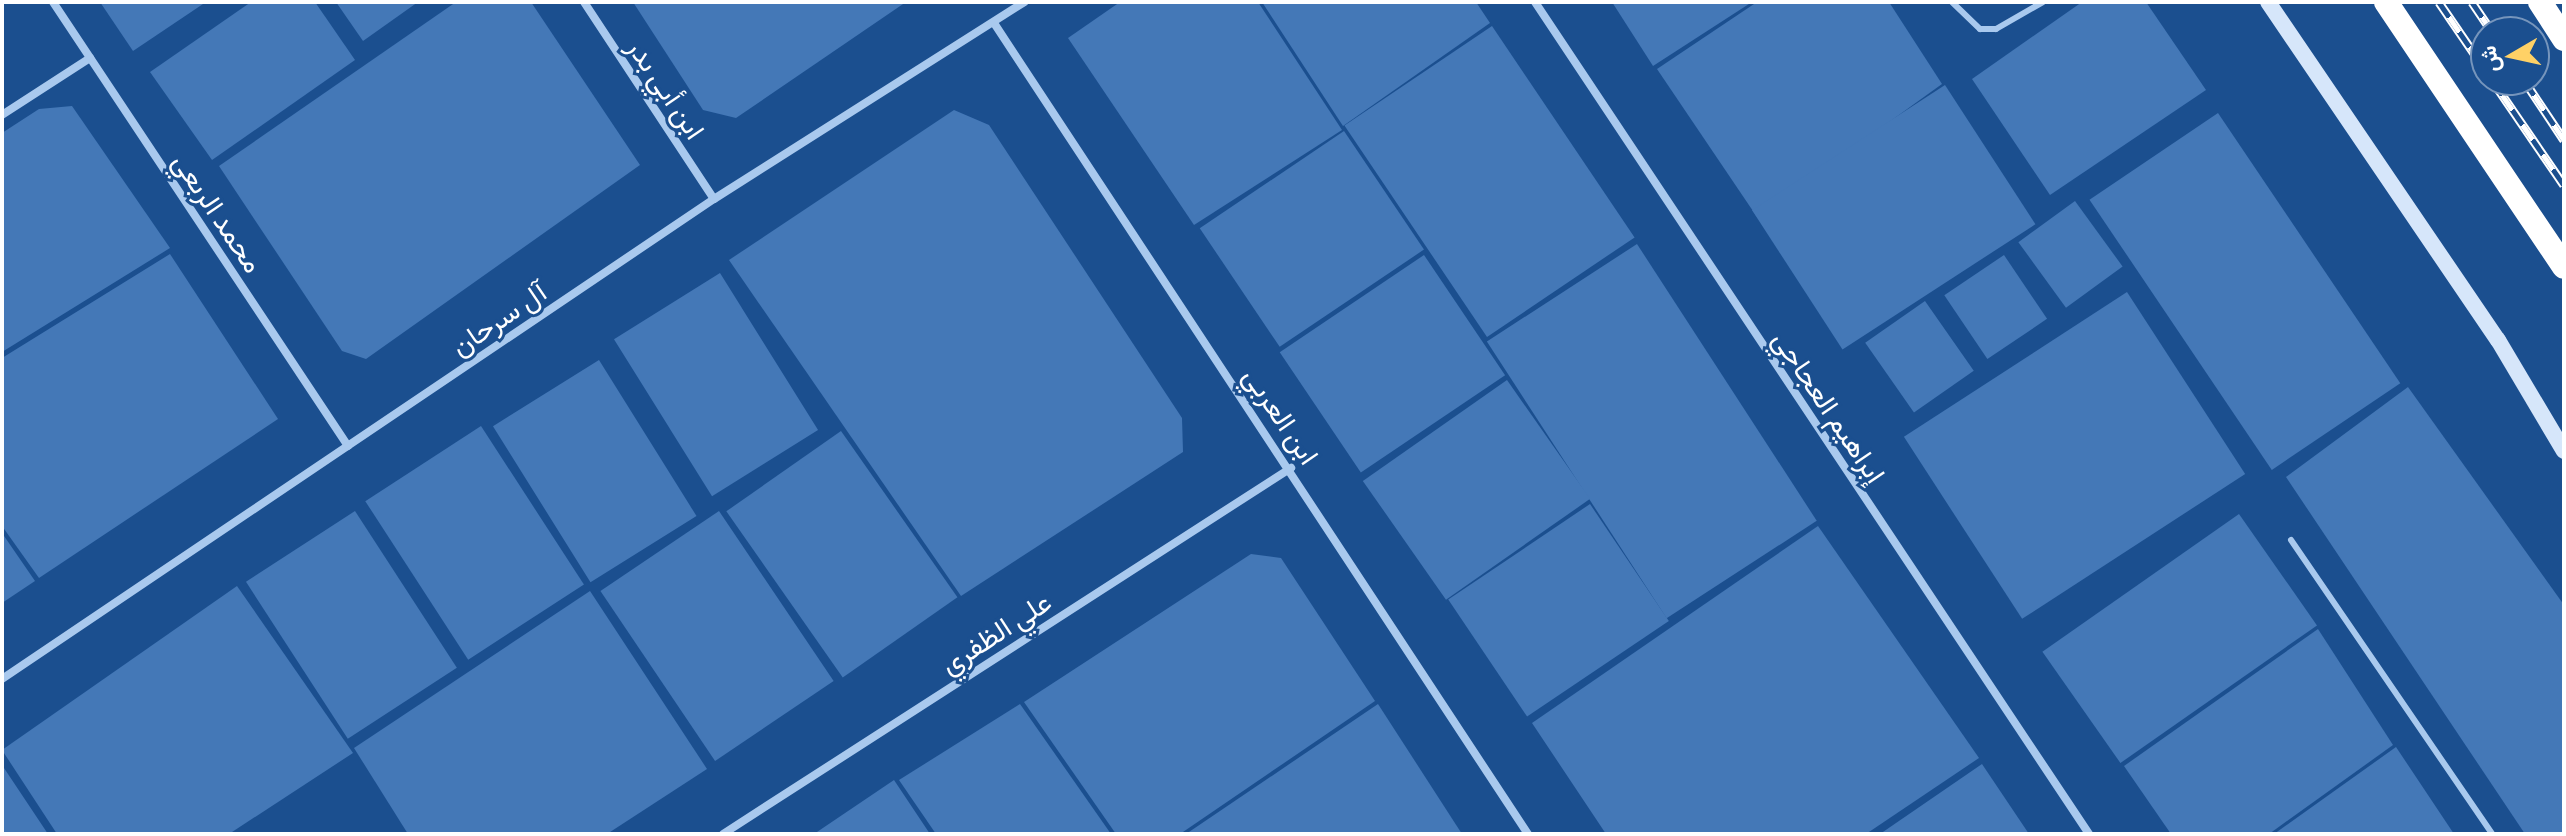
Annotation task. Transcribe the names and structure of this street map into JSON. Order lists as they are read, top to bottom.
{
  "streets": {
    "street": [
      "ابن أبي بدر",
      "محمد الربعي",
      "آل سرحان",
      "إبراهيم العجاجي",
      "ابن العربي",
      "علي الظفري"
    ]
  },
  "crossings": [
    ["ابن أبي بدر", "آل سرحان"],
    ["محمد الربعي", "آل سرحان"],
    ["آل سرحان", "ابن العربي"],
    ["ابن العربي", "علي الظفري"]
  ],
  "north": "left"
}
